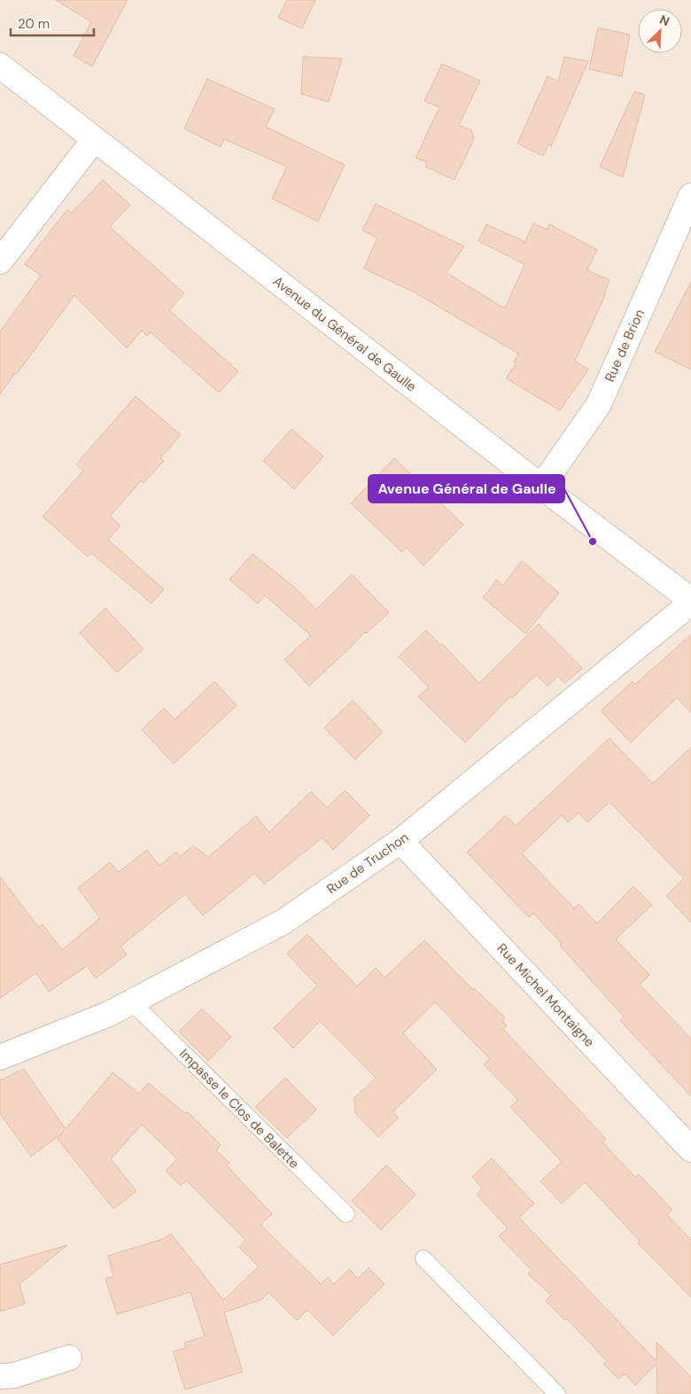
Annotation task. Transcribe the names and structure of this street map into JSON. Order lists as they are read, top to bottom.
{
  "streets": {
    "street": [
      "Avenue du Général de Gaulle",
      "Rue de Brion",
      "Rue de Truchon",
      "Rue Michel Montaigne"
    ],
    "lane": ["Impasse le Clos de Balette"]
  },
  "crossings": [
    ["Avenue du Général de Gaulle", "Rue de Brion"],
    ["Avenue du Général de Gaulle", "Rue de Truchon"],
    ["Rue de Truchon", "Rue Michel Montaigne"],
    ["Rue de Truchon", "Impasse le Clos de Balette"]
  ],
  "places": ["Avenue Général de Gaulle"],
  "scale_bar": "20 m",
  "north": "top right"
}
